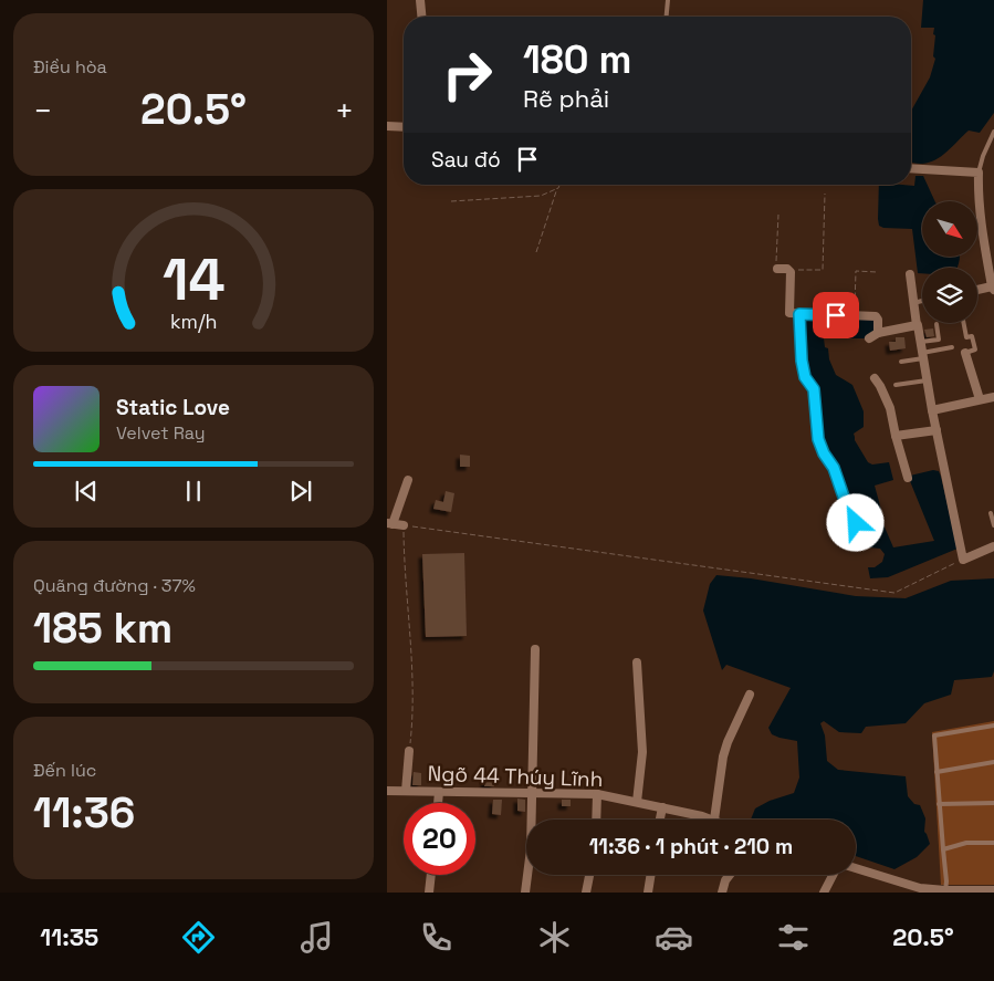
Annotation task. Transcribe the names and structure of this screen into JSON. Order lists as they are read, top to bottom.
{
  "streets": {
    "street": ["Ngõ 44 Thúy Lĩnh"]
  },
  "north": "bottom right",
  "page": {
    "tile": [
      "Điều hòa",
      ["Quãng đường · 37%", "185 km"],
      ["Đến lúc", "11:36"]
    ],
    "turn": ["180 m", "Rẽ phải"],
    "heat": ["−", "20.5°", "+"],
    "then": "Sau đó",
    "song": ["Static Love", "Velvet Ray"],
    "limit": "20",
    "trip": "11:36 · 1 phút · 210 m",
    "tabs": ["11:35", "20.5°"],
    "gauge": ["14", "km/h"]
  }
}
